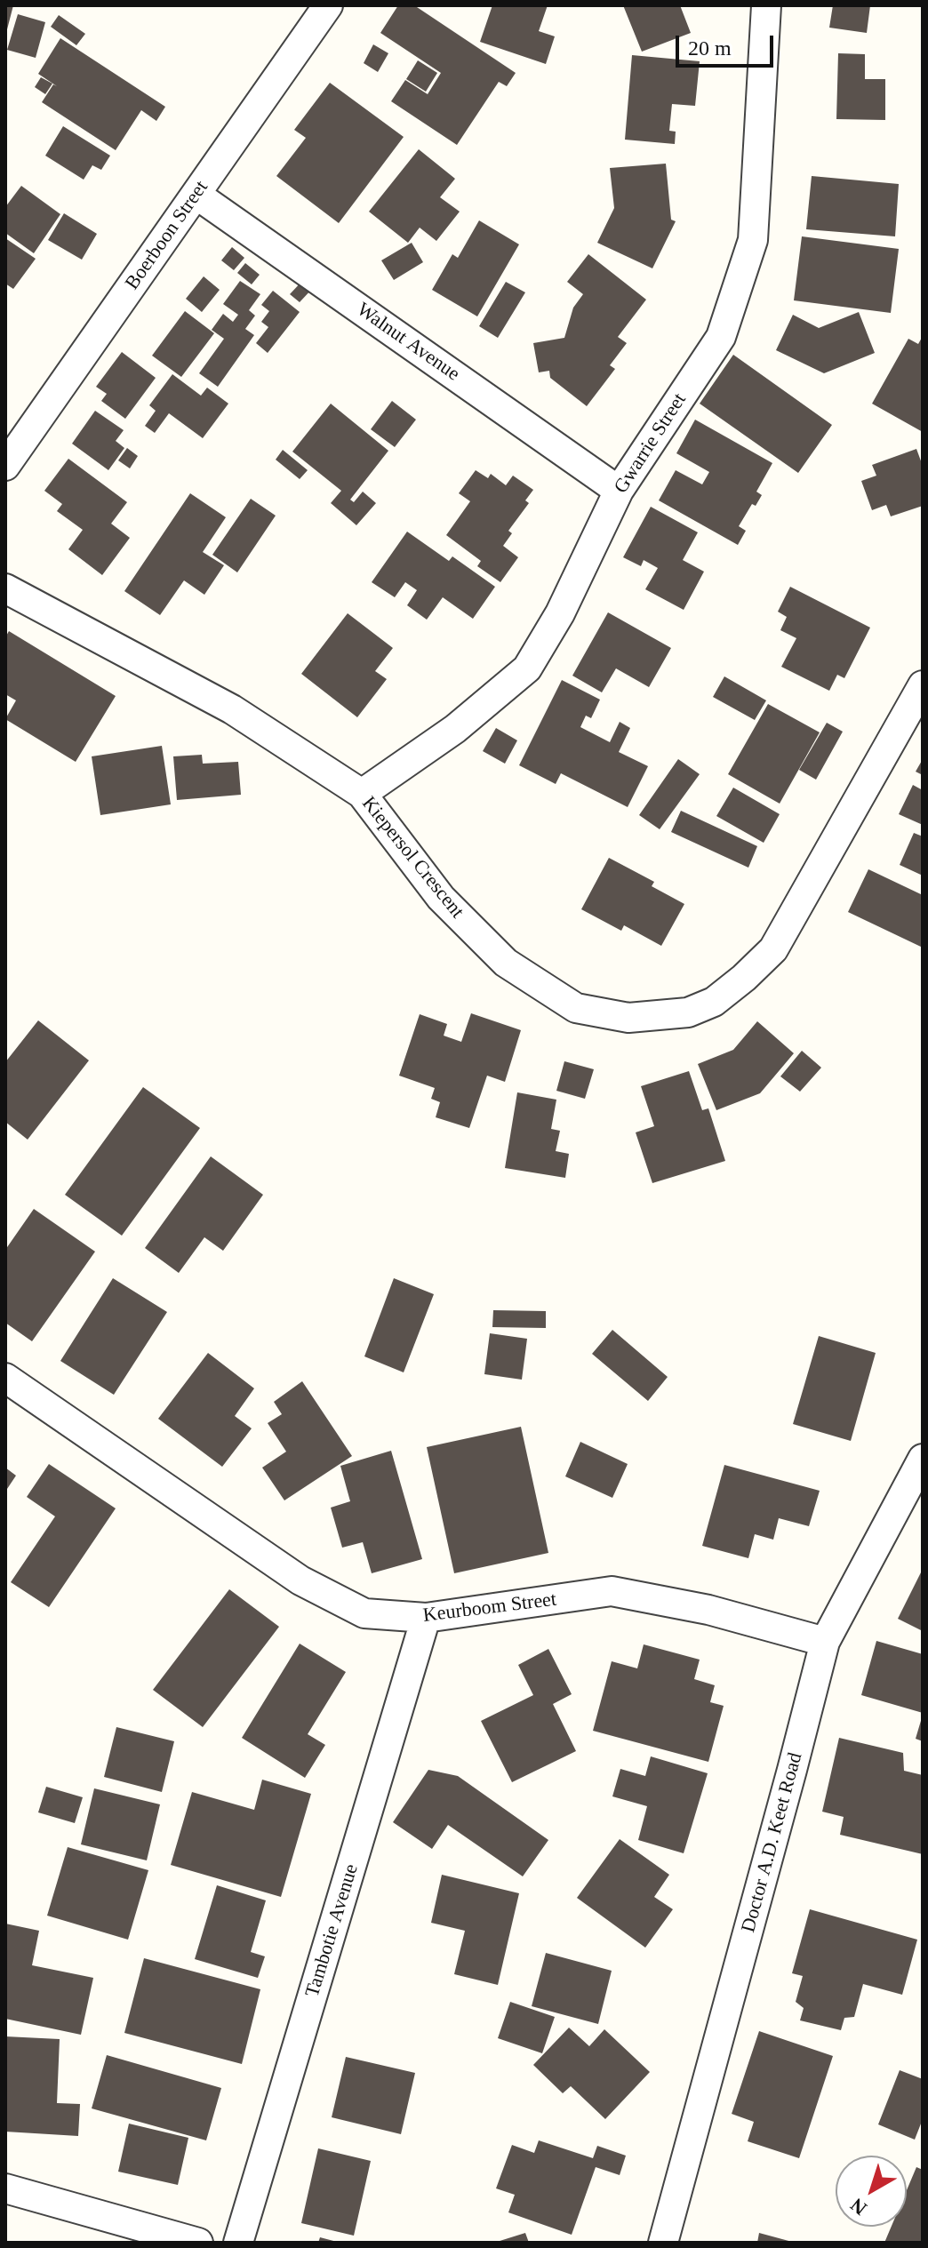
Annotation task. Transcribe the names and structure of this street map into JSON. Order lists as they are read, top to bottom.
{
  "streets": {
    "street": [
      "Boerboon Street",
      "Walnut Avenue",
      "Gwarrie Street",
      "Kiepersol Crescent",
      "Keurboom Street",
      "Doctor A.D. Keet Road",
      "Tambotie Avenue"
    ]
  },
  "crossings": [
    ["Boerboon Street", "Walnut Avenue"],
    ["Walnut Avenue", "Gwarrie Street"],
    ["Gwarrie Street", "Kiepersol Crescent"],
    ["Keurboom Street", "Doctor A.D. Keet Road"],
    ["Keurboom Street", "Tambotie Avenue"]
  ],
  "scale_bar": "20 m",
  "north": "bottom left"
}
